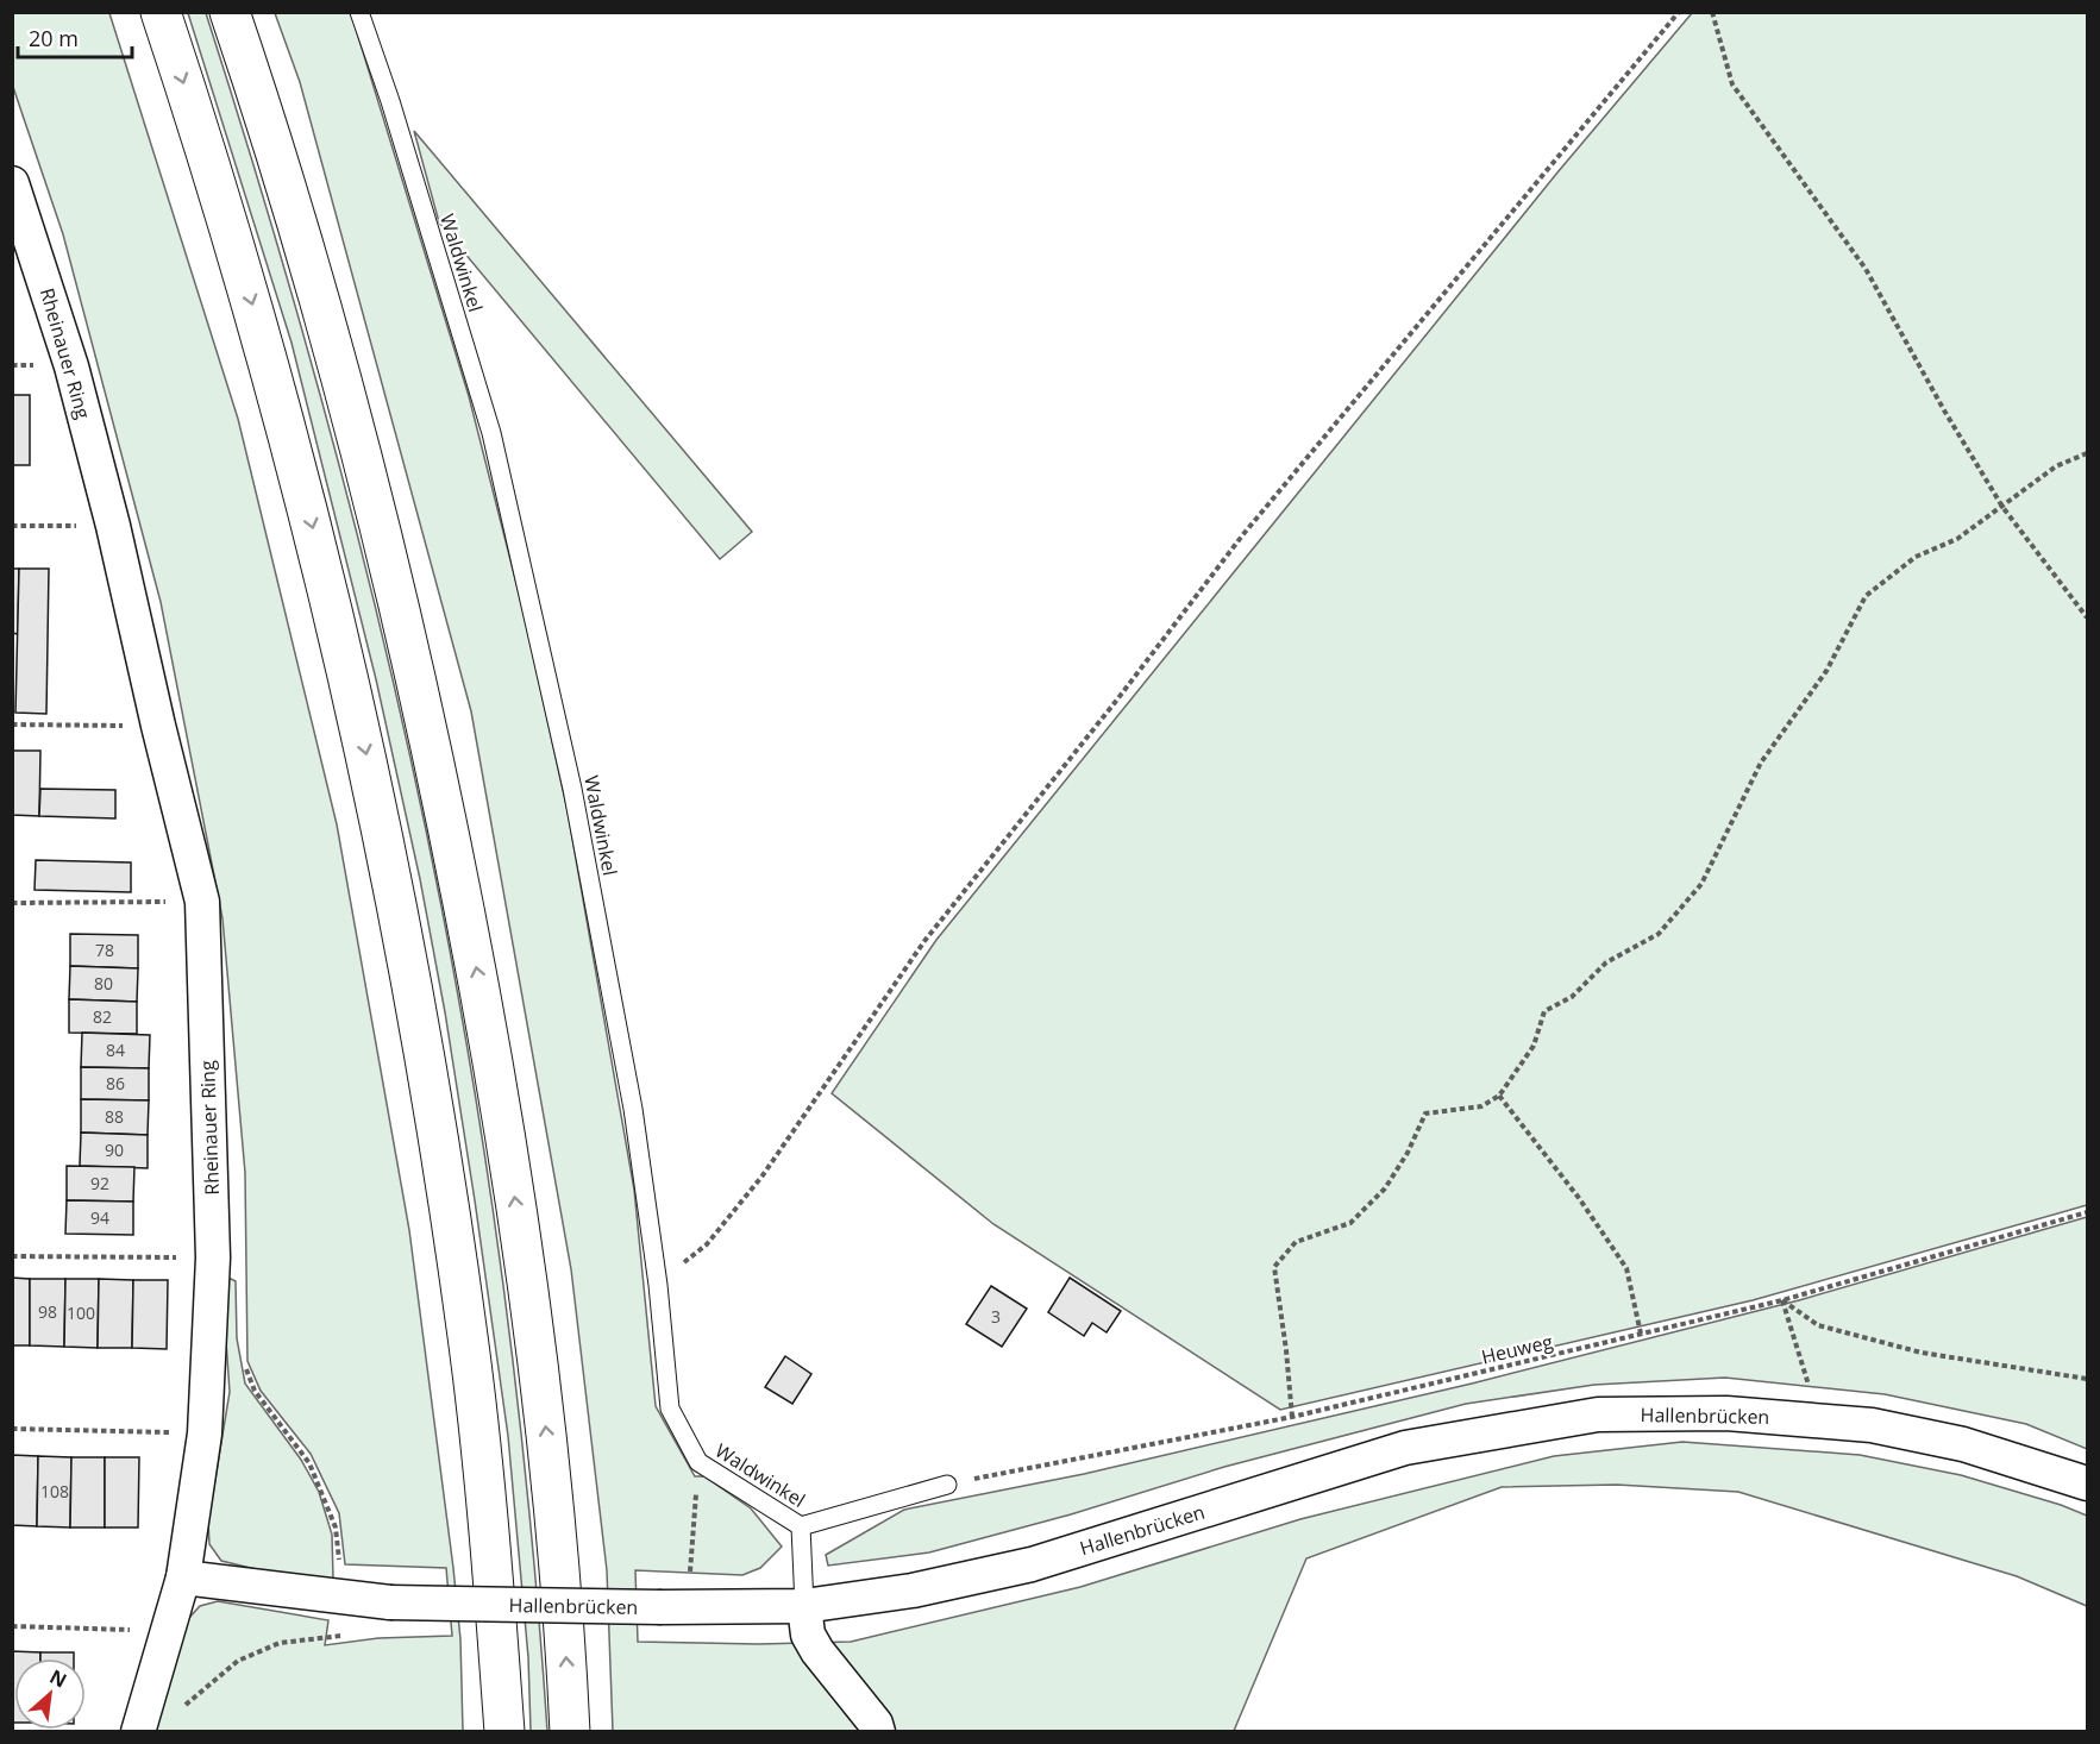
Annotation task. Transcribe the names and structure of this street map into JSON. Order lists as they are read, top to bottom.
{
  "streets": {
    "street": ["Rheinauer Ring", "Hallenbrücken"],
    "lane": ["Waldwinkel"],
    "path": ["Heuweg"]
  },
  "crossings": [
    ["Waldwinkel", "Hallenbrücken"],
    ["Rheinauer Ring", "Hallenbrücken"]
  ],
  "house_numbers": [
    "78",
    "80",
    "82",
    "84",
    "86",
    "88",
    "90",
    "92",
    "94",
    "98",
    "100",
    "3",
    "108"
  ],
  "scale_bar": "20 m",
  "north": "top right"
}
